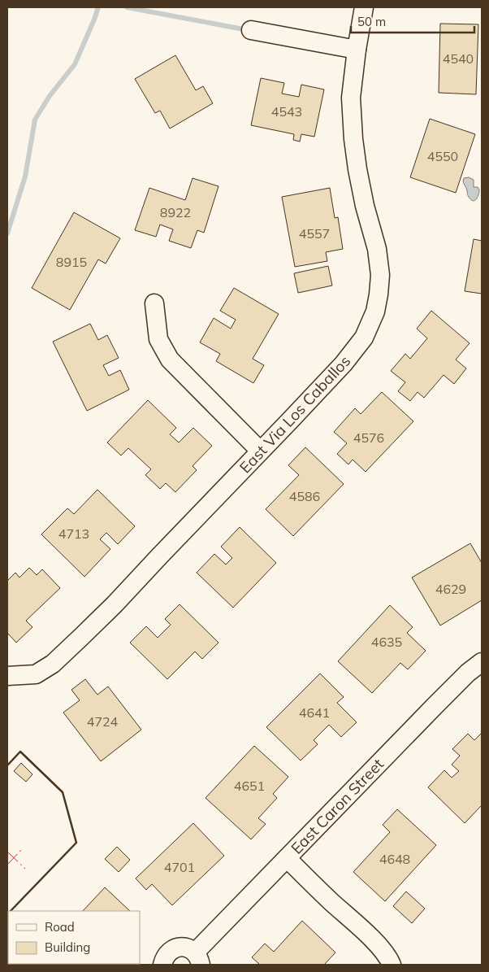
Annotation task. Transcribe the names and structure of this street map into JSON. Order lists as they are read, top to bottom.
{
  "streets": {
    "street": ["East Via Los Caballos", "East Caron Street"]
  },
  "house_numbers": [
    "4540",
    "4543",
    "4550",
    "8922",
    "4557",
    "8915",
    "4576",
    "4586",
    "4713",
    "4629",
    "4635",
    "4641",
    "4724",
    "4651",
    "4648",
    "4701"
  ],
  "legend": ["Road", "Building"],
  "scale_bar": "50 m"
}
